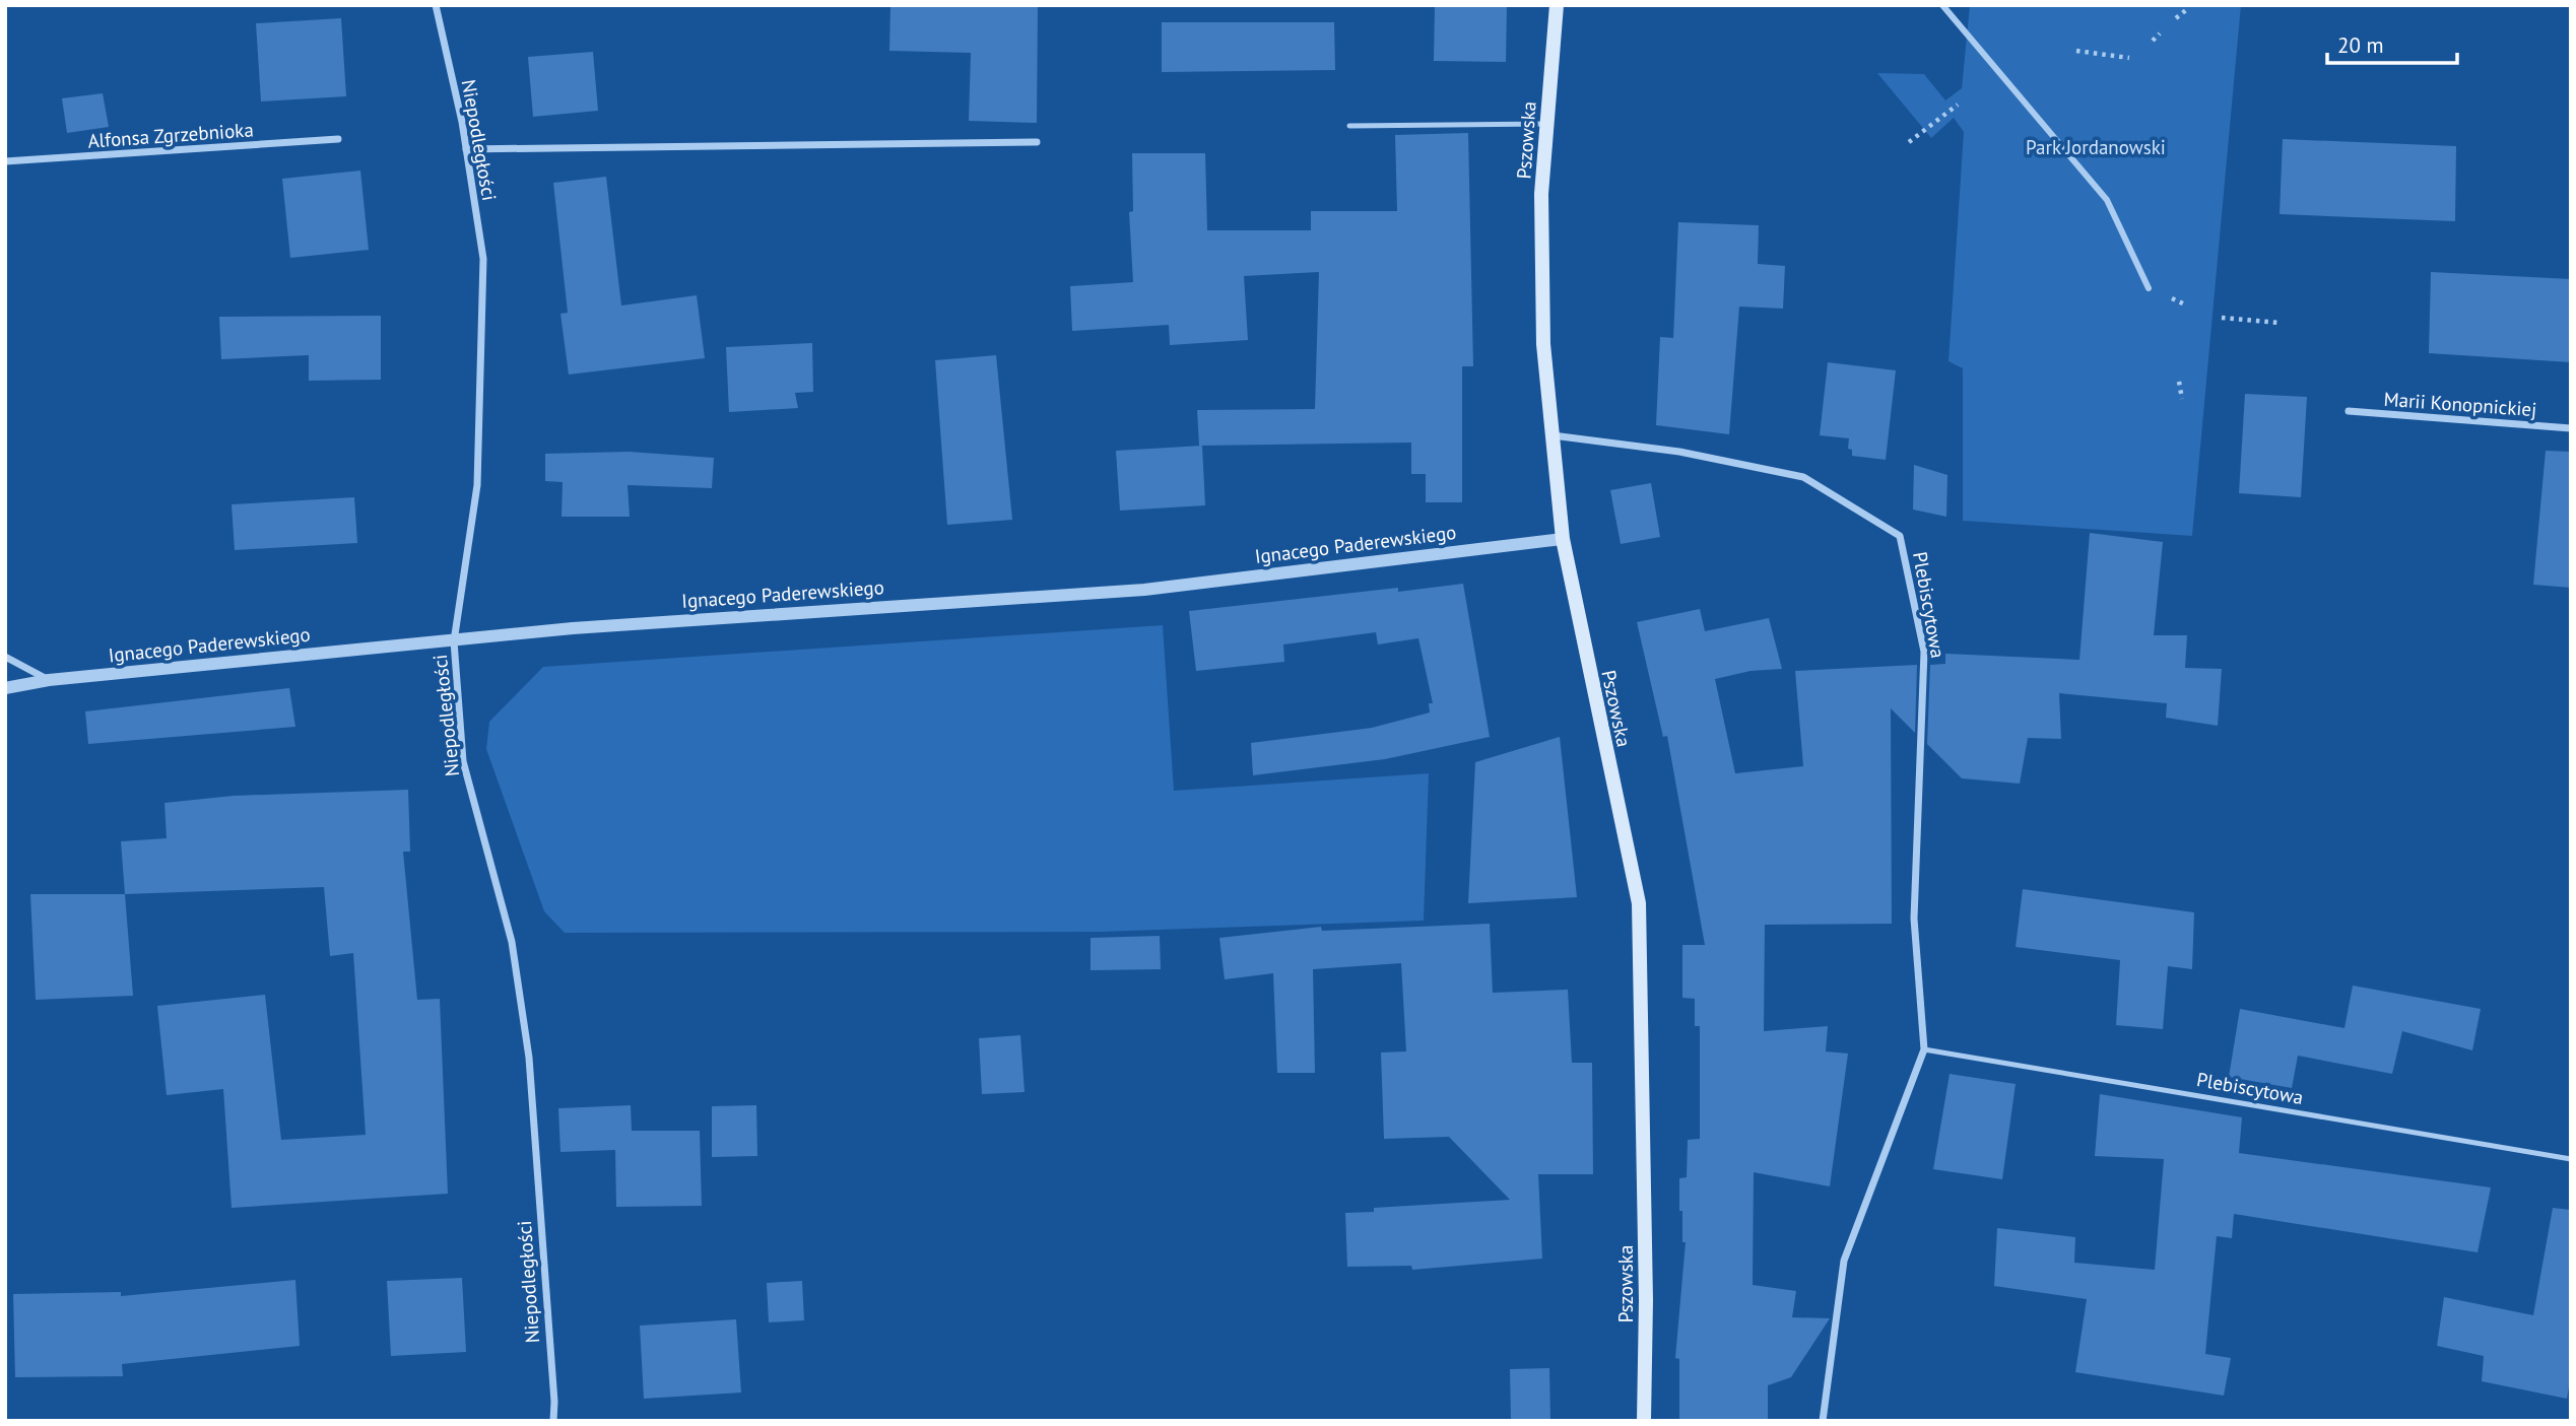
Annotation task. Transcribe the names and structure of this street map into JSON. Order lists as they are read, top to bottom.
{
  "streets": {
    "main road": ["Pszowska"],
    "street": [
      "Alfonsa Zgrzebnioka",
      "Niepodległości",
      "Marii Konopnickiej",
      "Ignacego Paderewskiego",
      "Plebiscytowa"
    ]
  },
  "crossings": [
    ["Niepodległości", "Ignacego Paderewskiego"],
    ["Pszowska", "Ignacego Paderewskiego"],
    ["Pszowska", "Plebiscytowa"]
  ],
  "parks": ["Park Jordanowski"],
  "scale_bar": "20 m"
}
